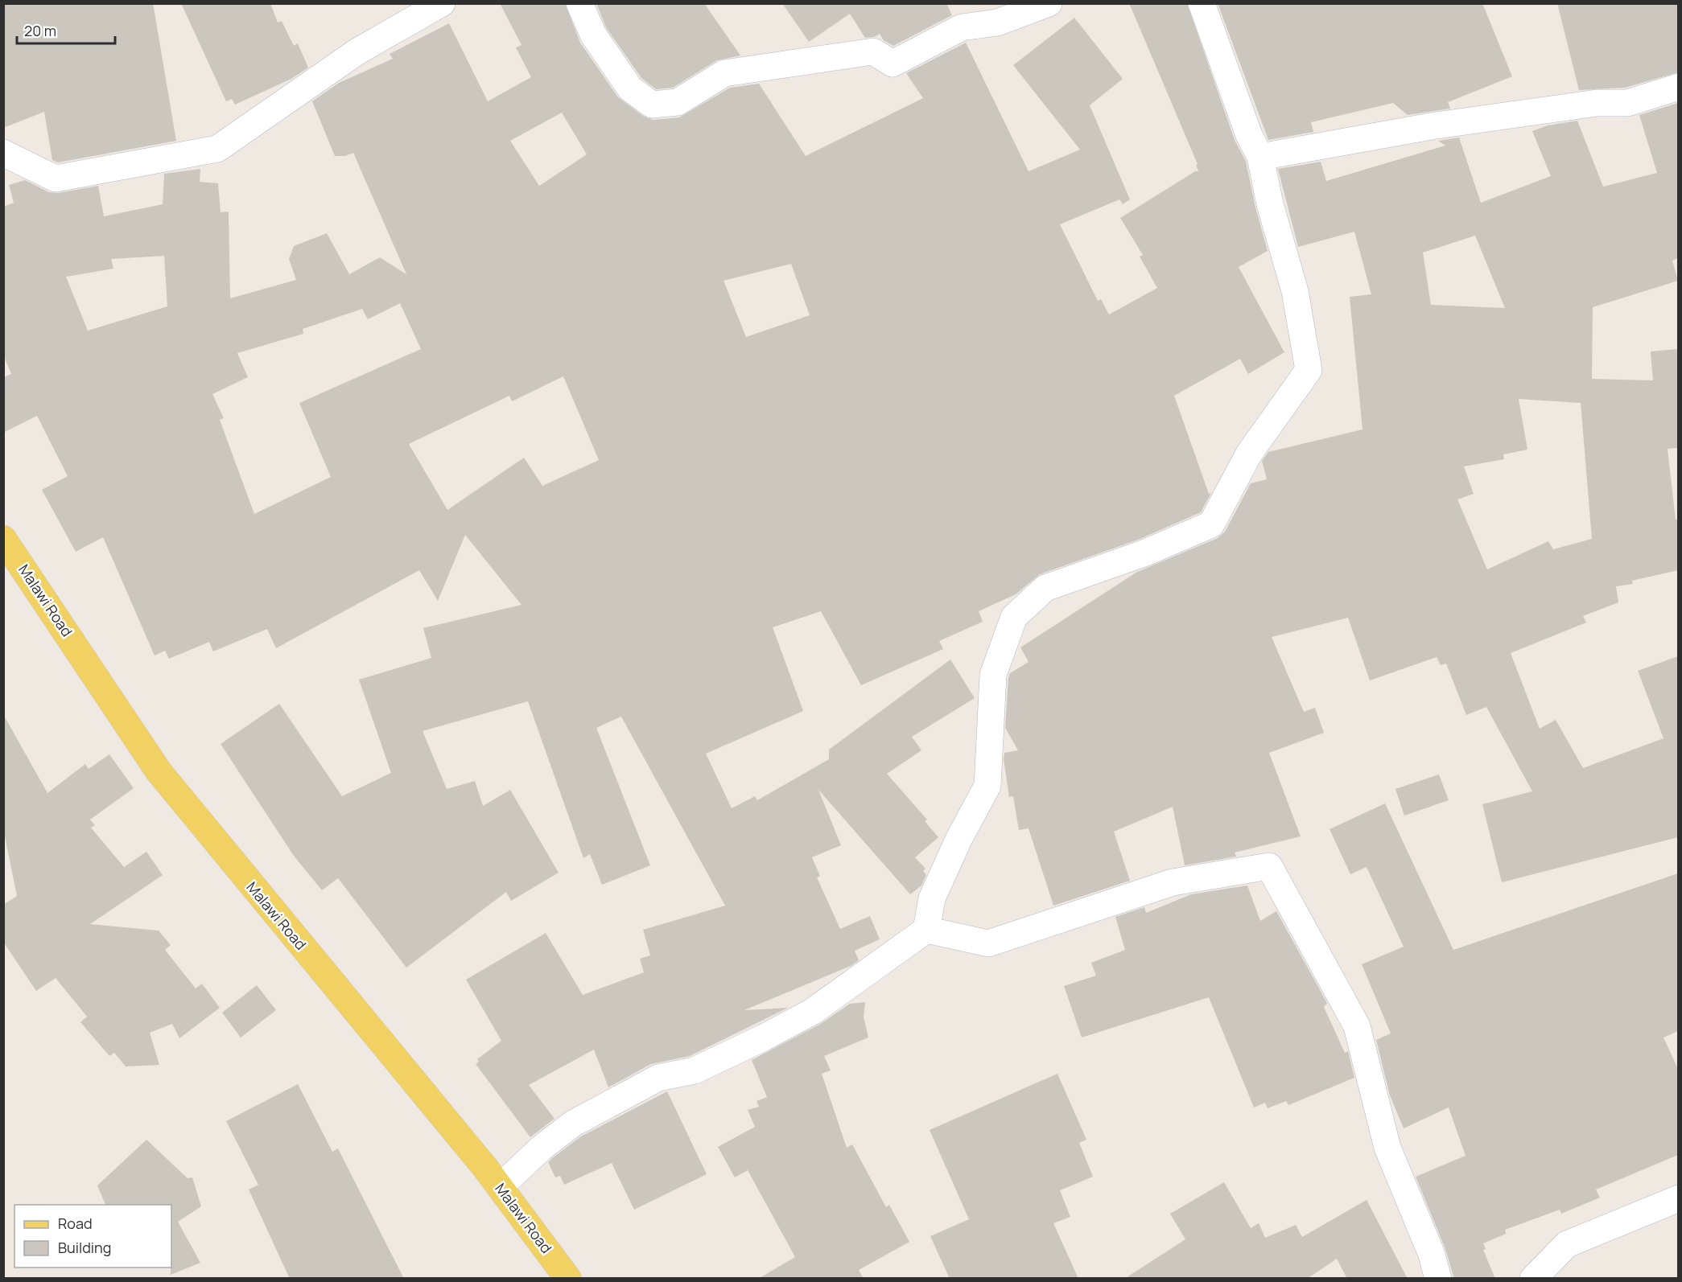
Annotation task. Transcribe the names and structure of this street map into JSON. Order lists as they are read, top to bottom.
{
  "streets": {
    "main road": ["Malawi Road"]
  },
  "legend": ["Road", "Building"],
  "scale_bar": "20 m"
}
